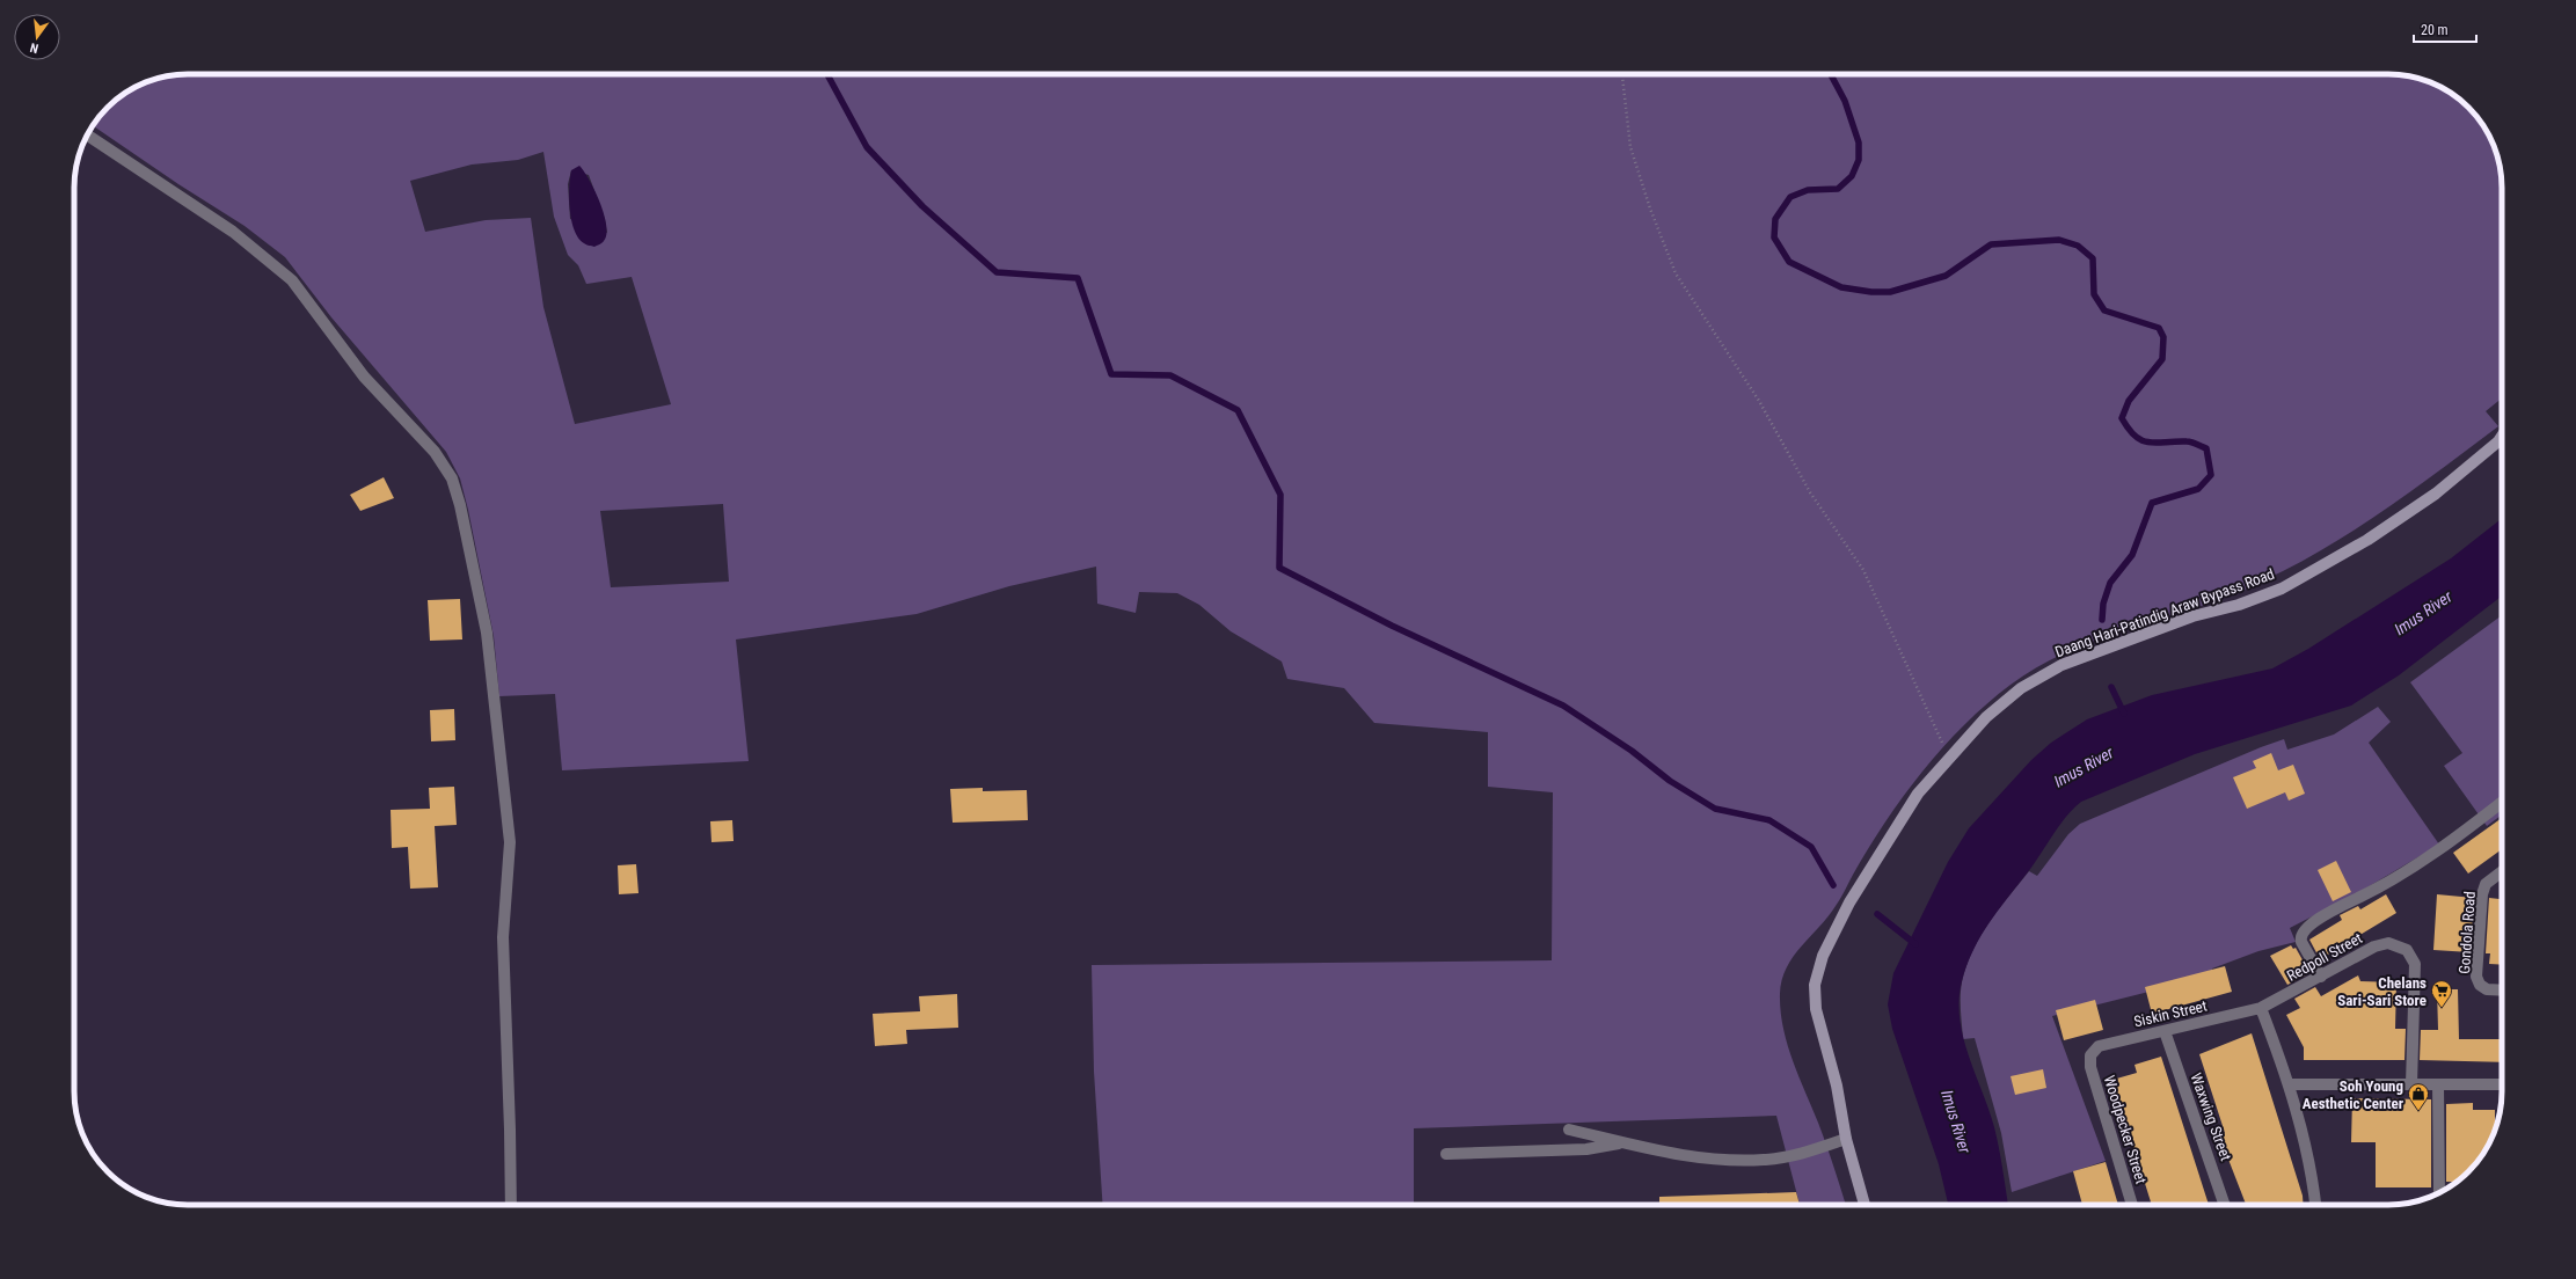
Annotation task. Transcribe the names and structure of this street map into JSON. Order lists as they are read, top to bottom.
{
  "streets": {
    "main road": ["Daang Hari-Patindig Araw Bypass Road"],
    "street": [
      "Gondola Road",
      "Redpoll Street",
      "Siskin Street",
      "Waxwing Street",
      "Woodpecker Street"
    ]
  },
  "crossings": [
    ["Redpoll Street", "Siskin Street"],
    ["Siskin Street", "Waxwing Street"],
    ["Siskin Street", "Woodpecker Street"]
  ],
  "water": ["Imus River"],
  "places": {
    "supermarket": ["Chelans Sari-Sari Store"],
    "shop": ["Soh Young Aesthetic Center"]
  },
  "scale_bar": "20 m",
  "north": "bottom"
}
